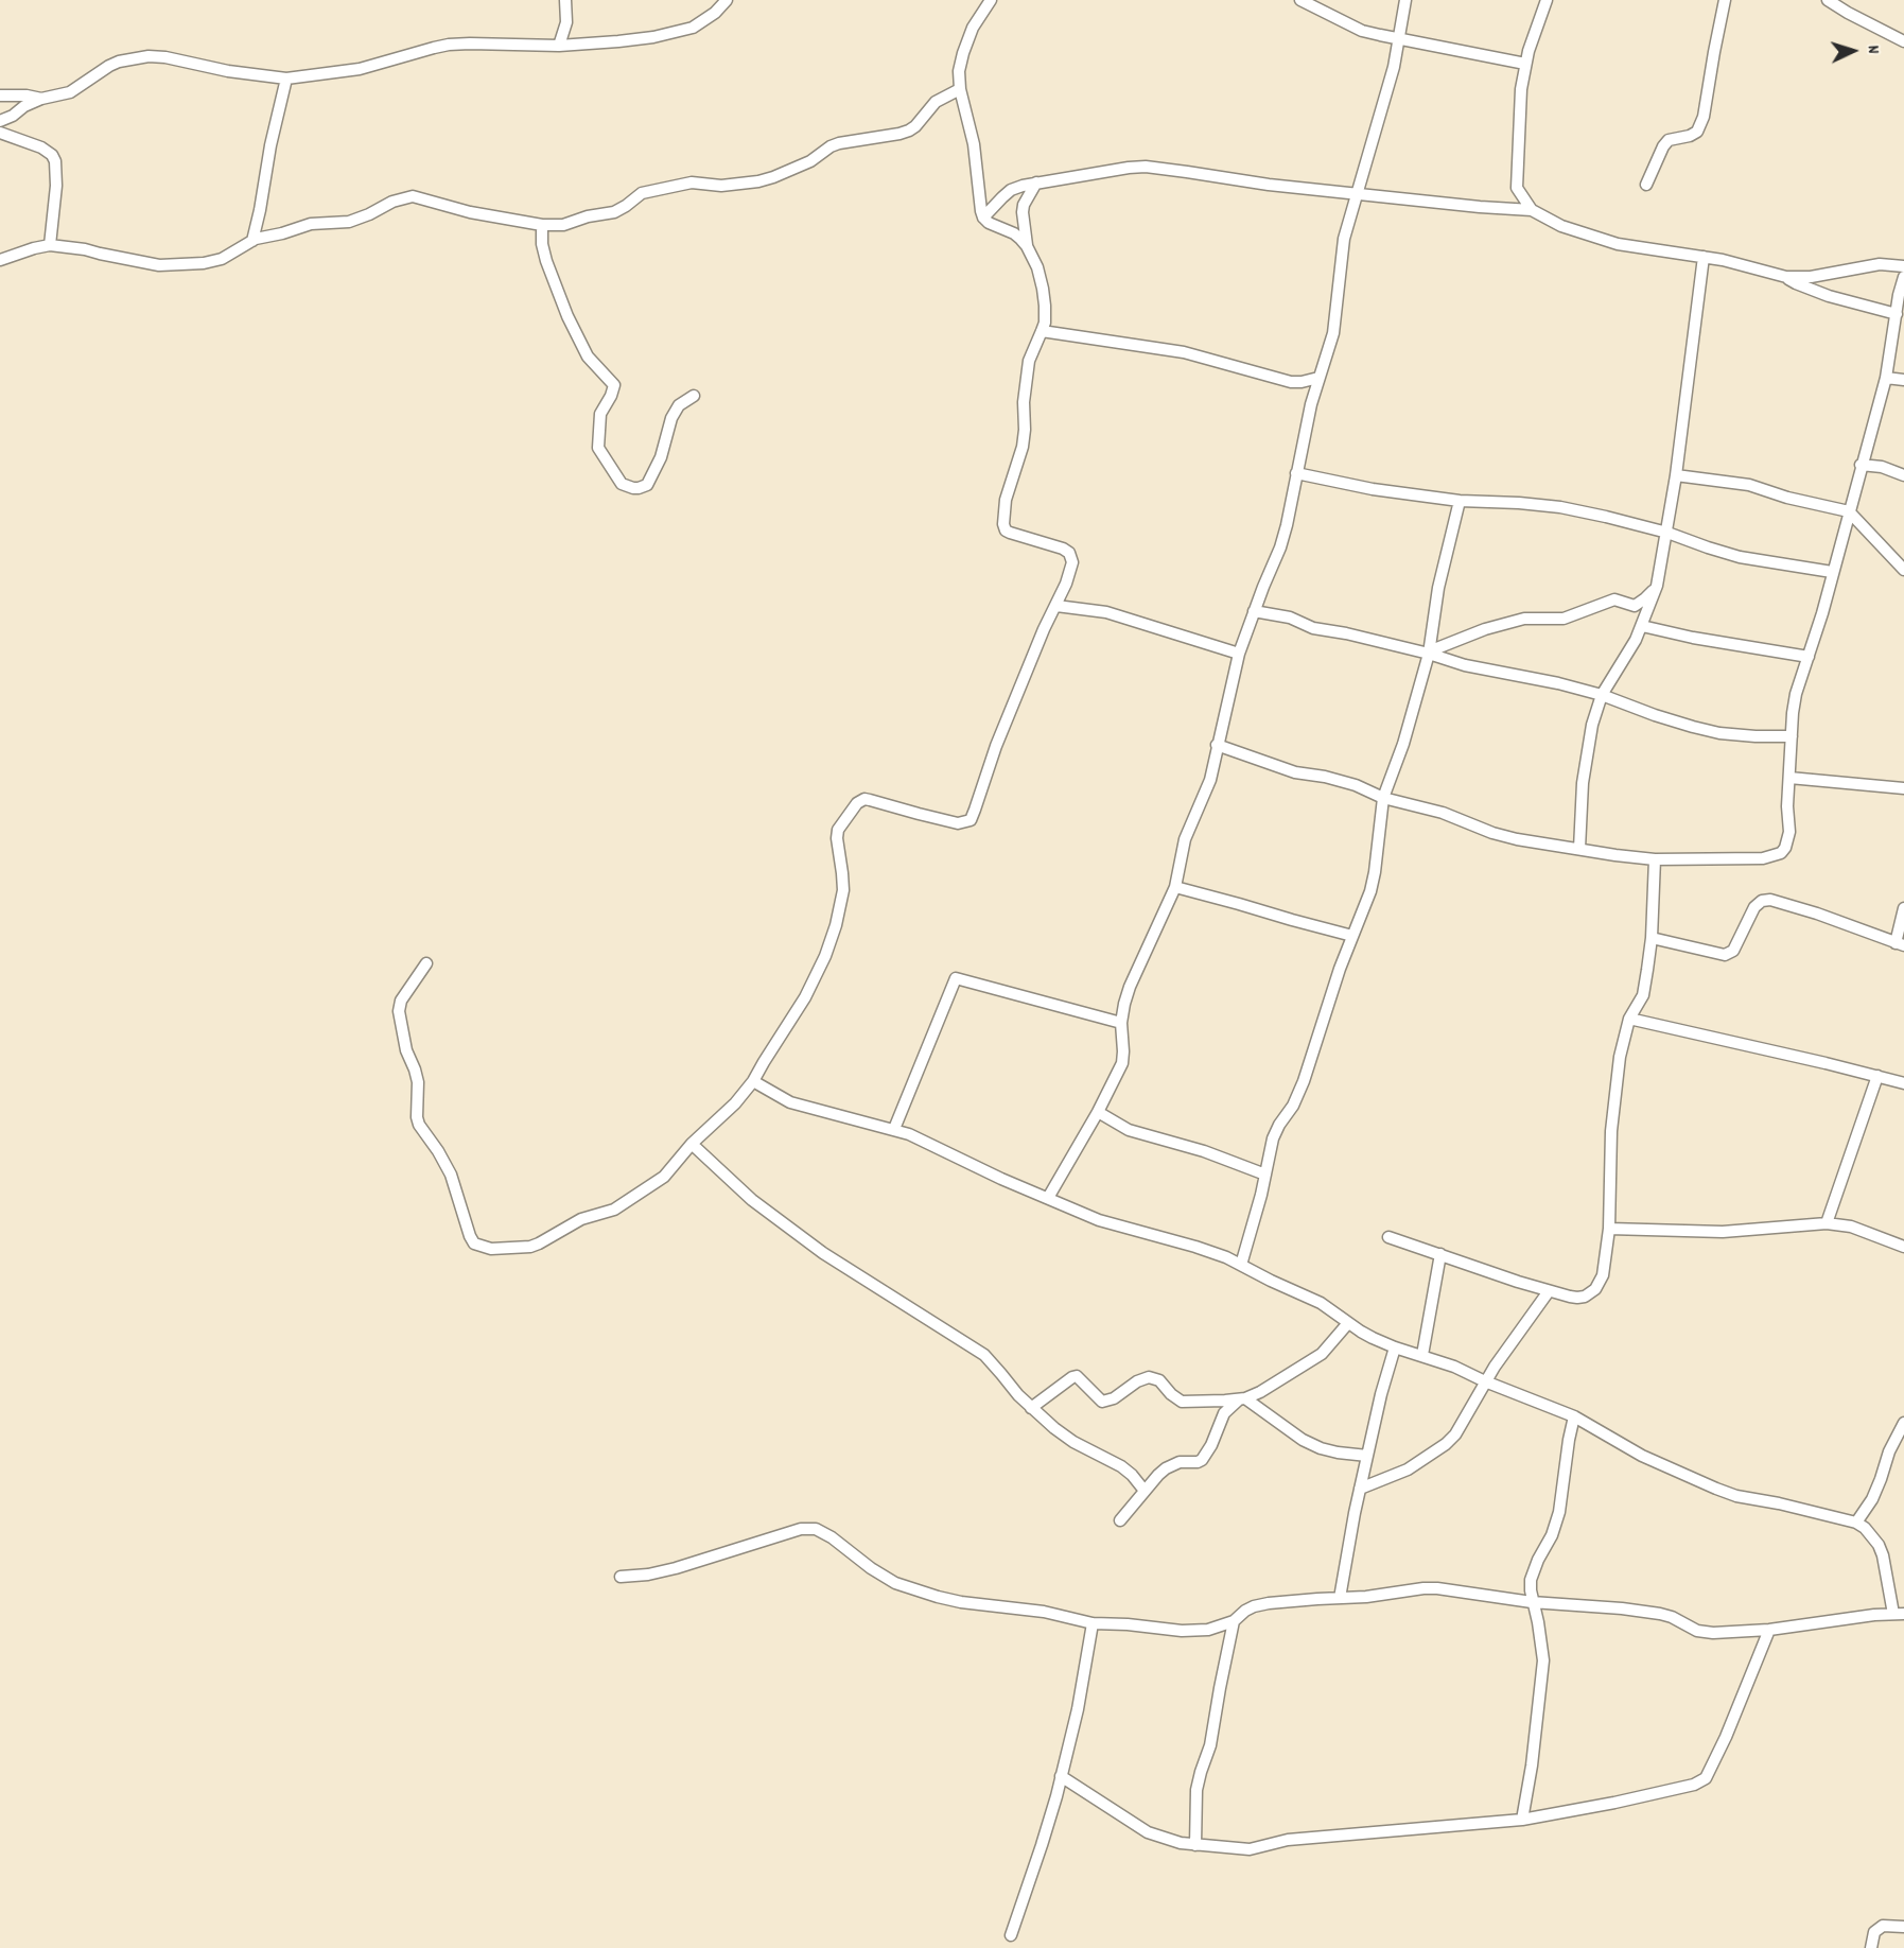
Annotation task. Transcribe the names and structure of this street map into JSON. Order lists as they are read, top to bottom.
{
  "north": "right"
}
